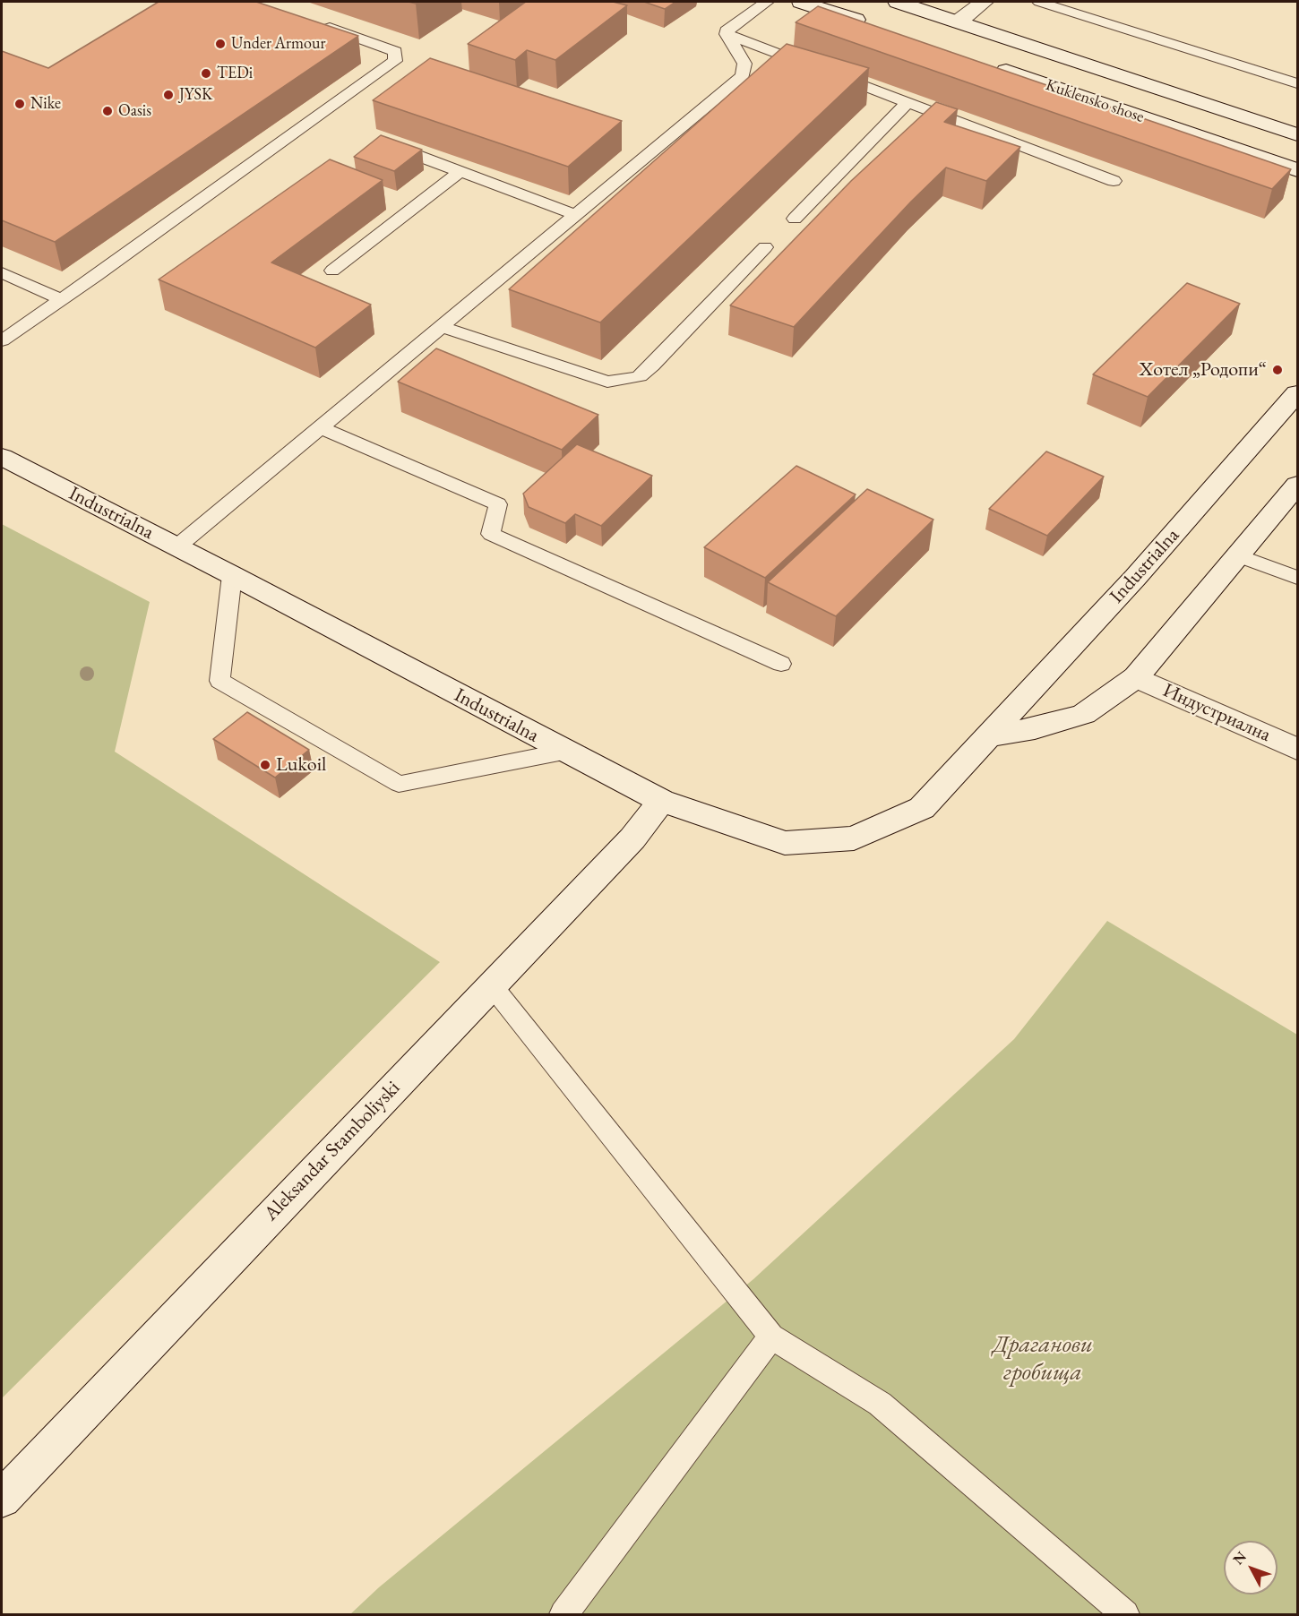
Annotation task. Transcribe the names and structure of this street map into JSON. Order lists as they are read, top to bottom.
{
  "streets": {
    "street": [
      "Kuklensko shose",
      "Industrialna",
      "Индустриална",
      "Aleksandar Stamboliyski"
    ]
  },
  "crossings": [
    ["Industrialna", "Aleksandar Stamboliyski"]
  ],
  "parks": ["Драганови гробища"],
  "places": [
    "Under Armour",
    "TEDi",
    "JYSK",
    "Nike",
    "Oasis",
    "Хотел „Родопи“",
    "Lukoil"
  ],
  "north": "top left"
}
